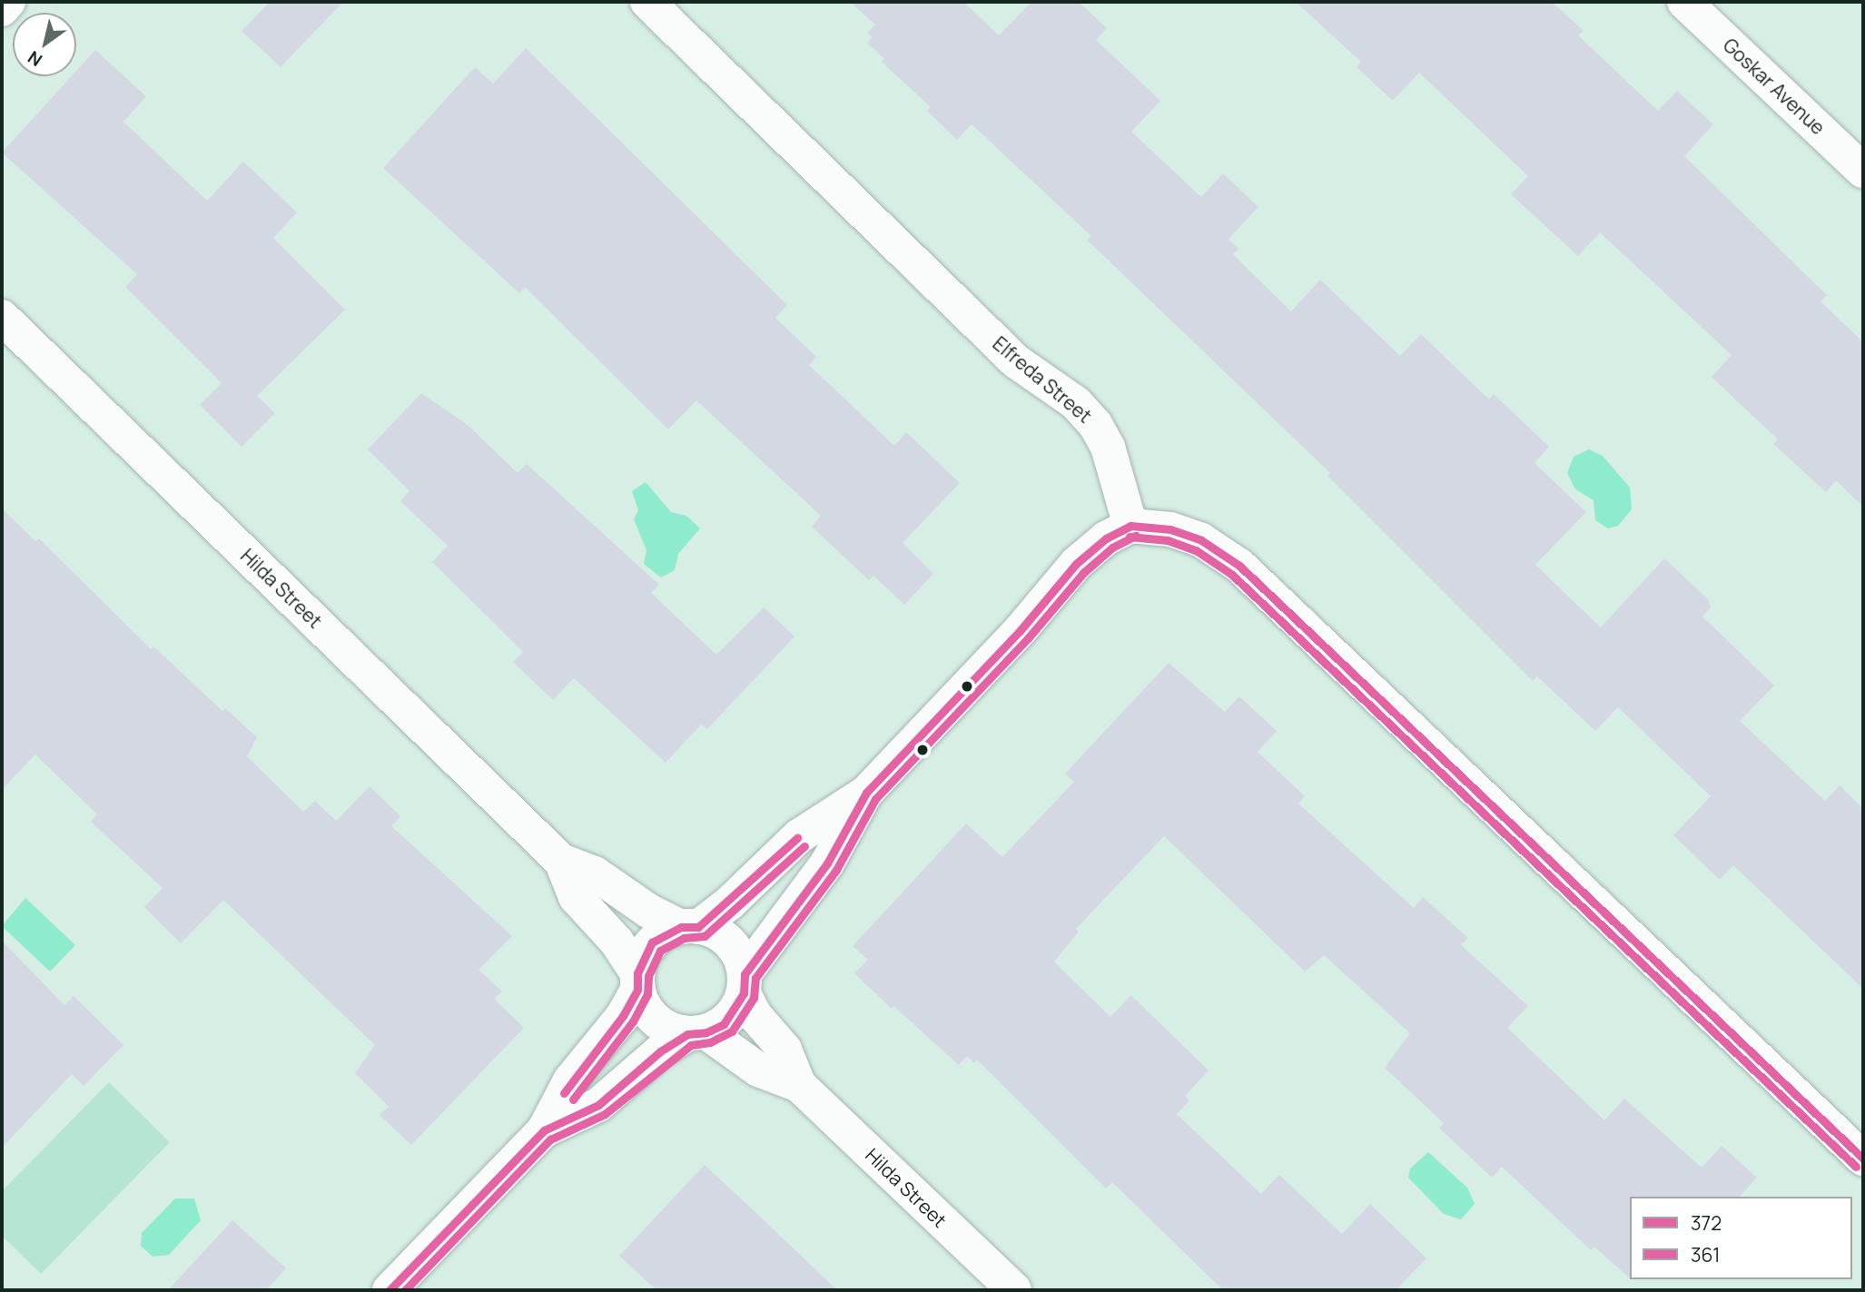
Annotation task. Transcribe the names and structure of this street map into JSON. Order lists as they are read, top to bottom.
{
  "streets": {
    "street": ["Goskar Avenue", "Elfreda Street", "Hilda Street"]
  },
  "lines": ["transit line 372", "transit line 361"],
  "legend": ["372", "361"],
  "north": "bottom left"
}
